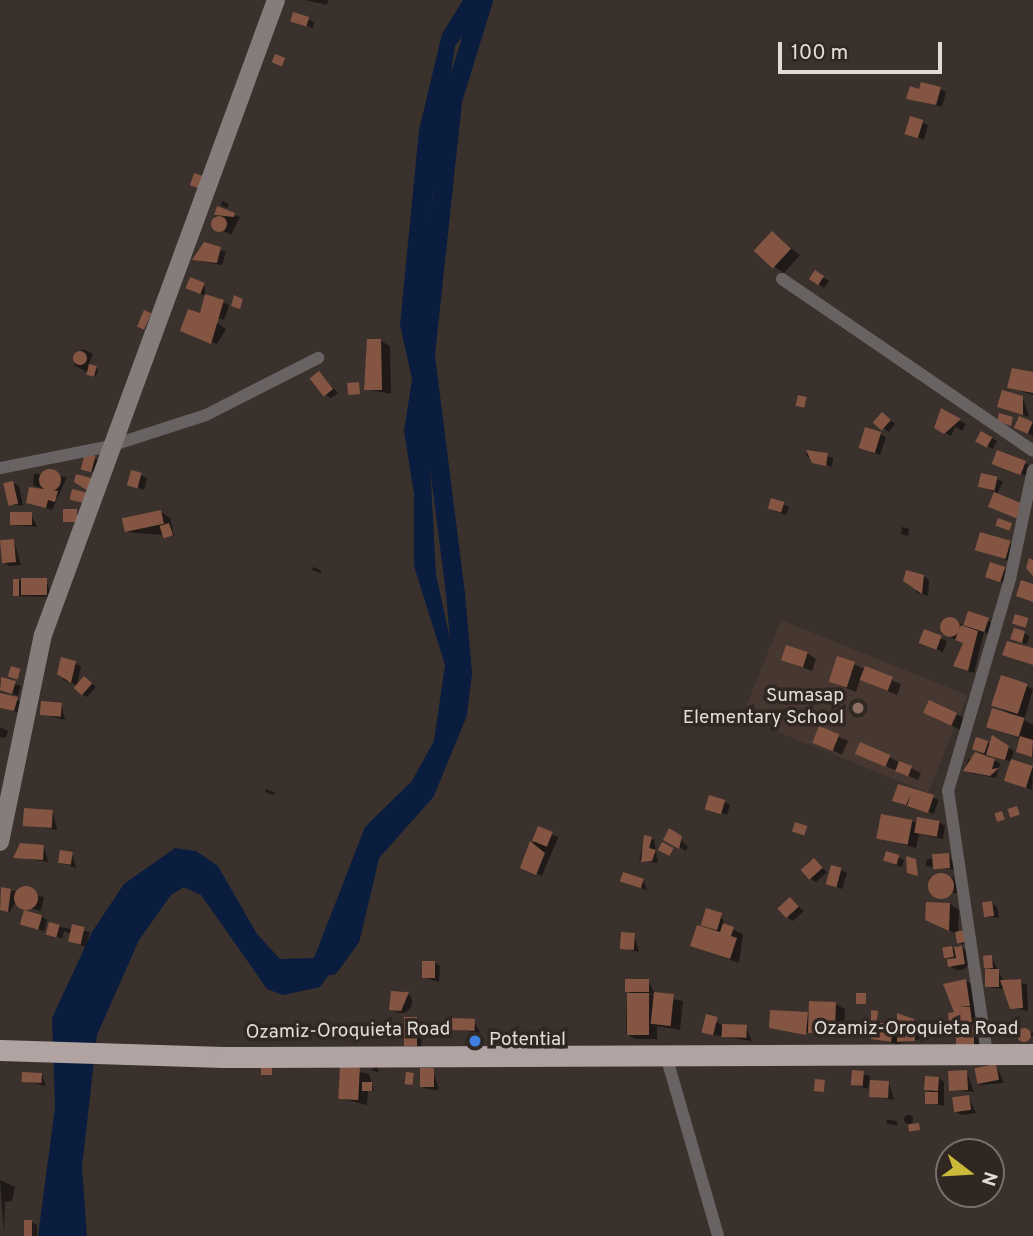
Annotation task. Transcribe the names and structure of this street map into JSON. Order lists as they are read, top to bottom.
{
  "streets": {
    "highway": ["Ozamiz-Oroquieta Road"]
  },
  "places": ["Sumasap Elementary School", "Potential"],
  "scale_bar": "100 m",
  "north": "right"
}
